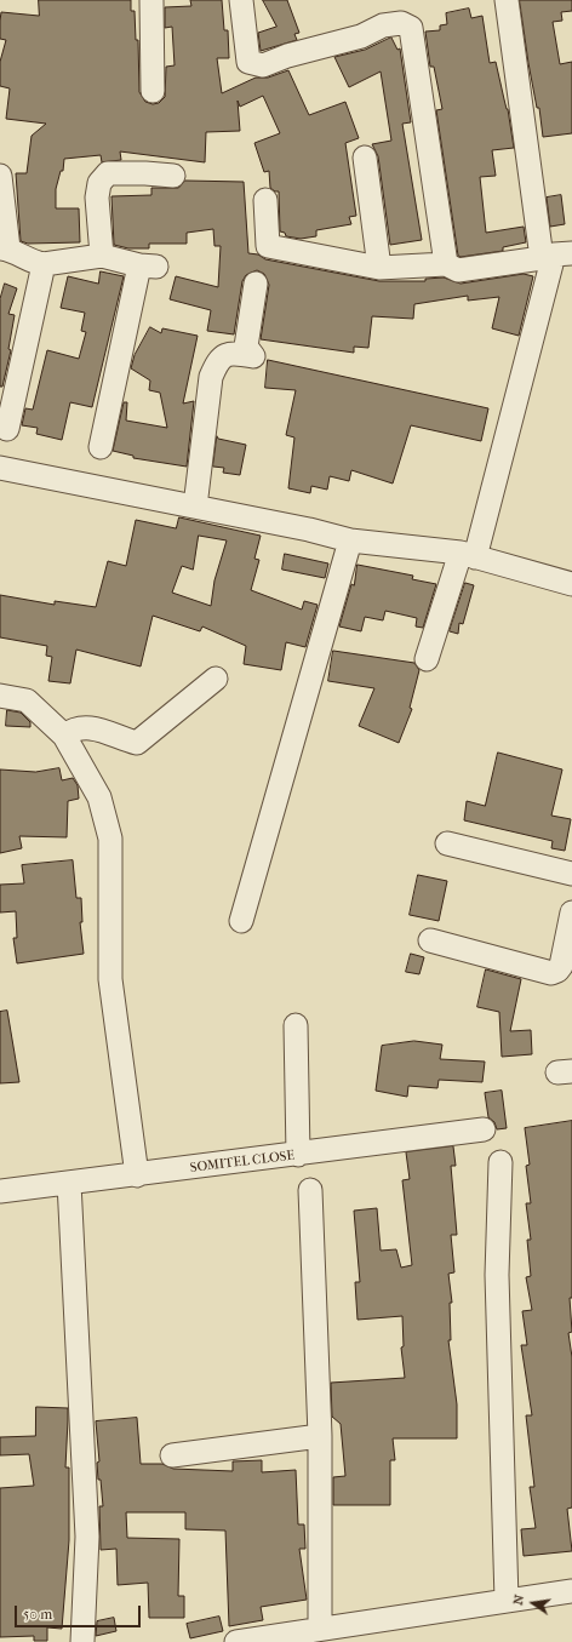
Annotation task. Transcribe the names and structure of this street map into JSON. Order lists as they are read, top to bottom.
{
  "streets": {
    "street": ["SOMITEL CLOSE"]
  },
  "scale_bar": "50 m",
  "north": "left"
}
